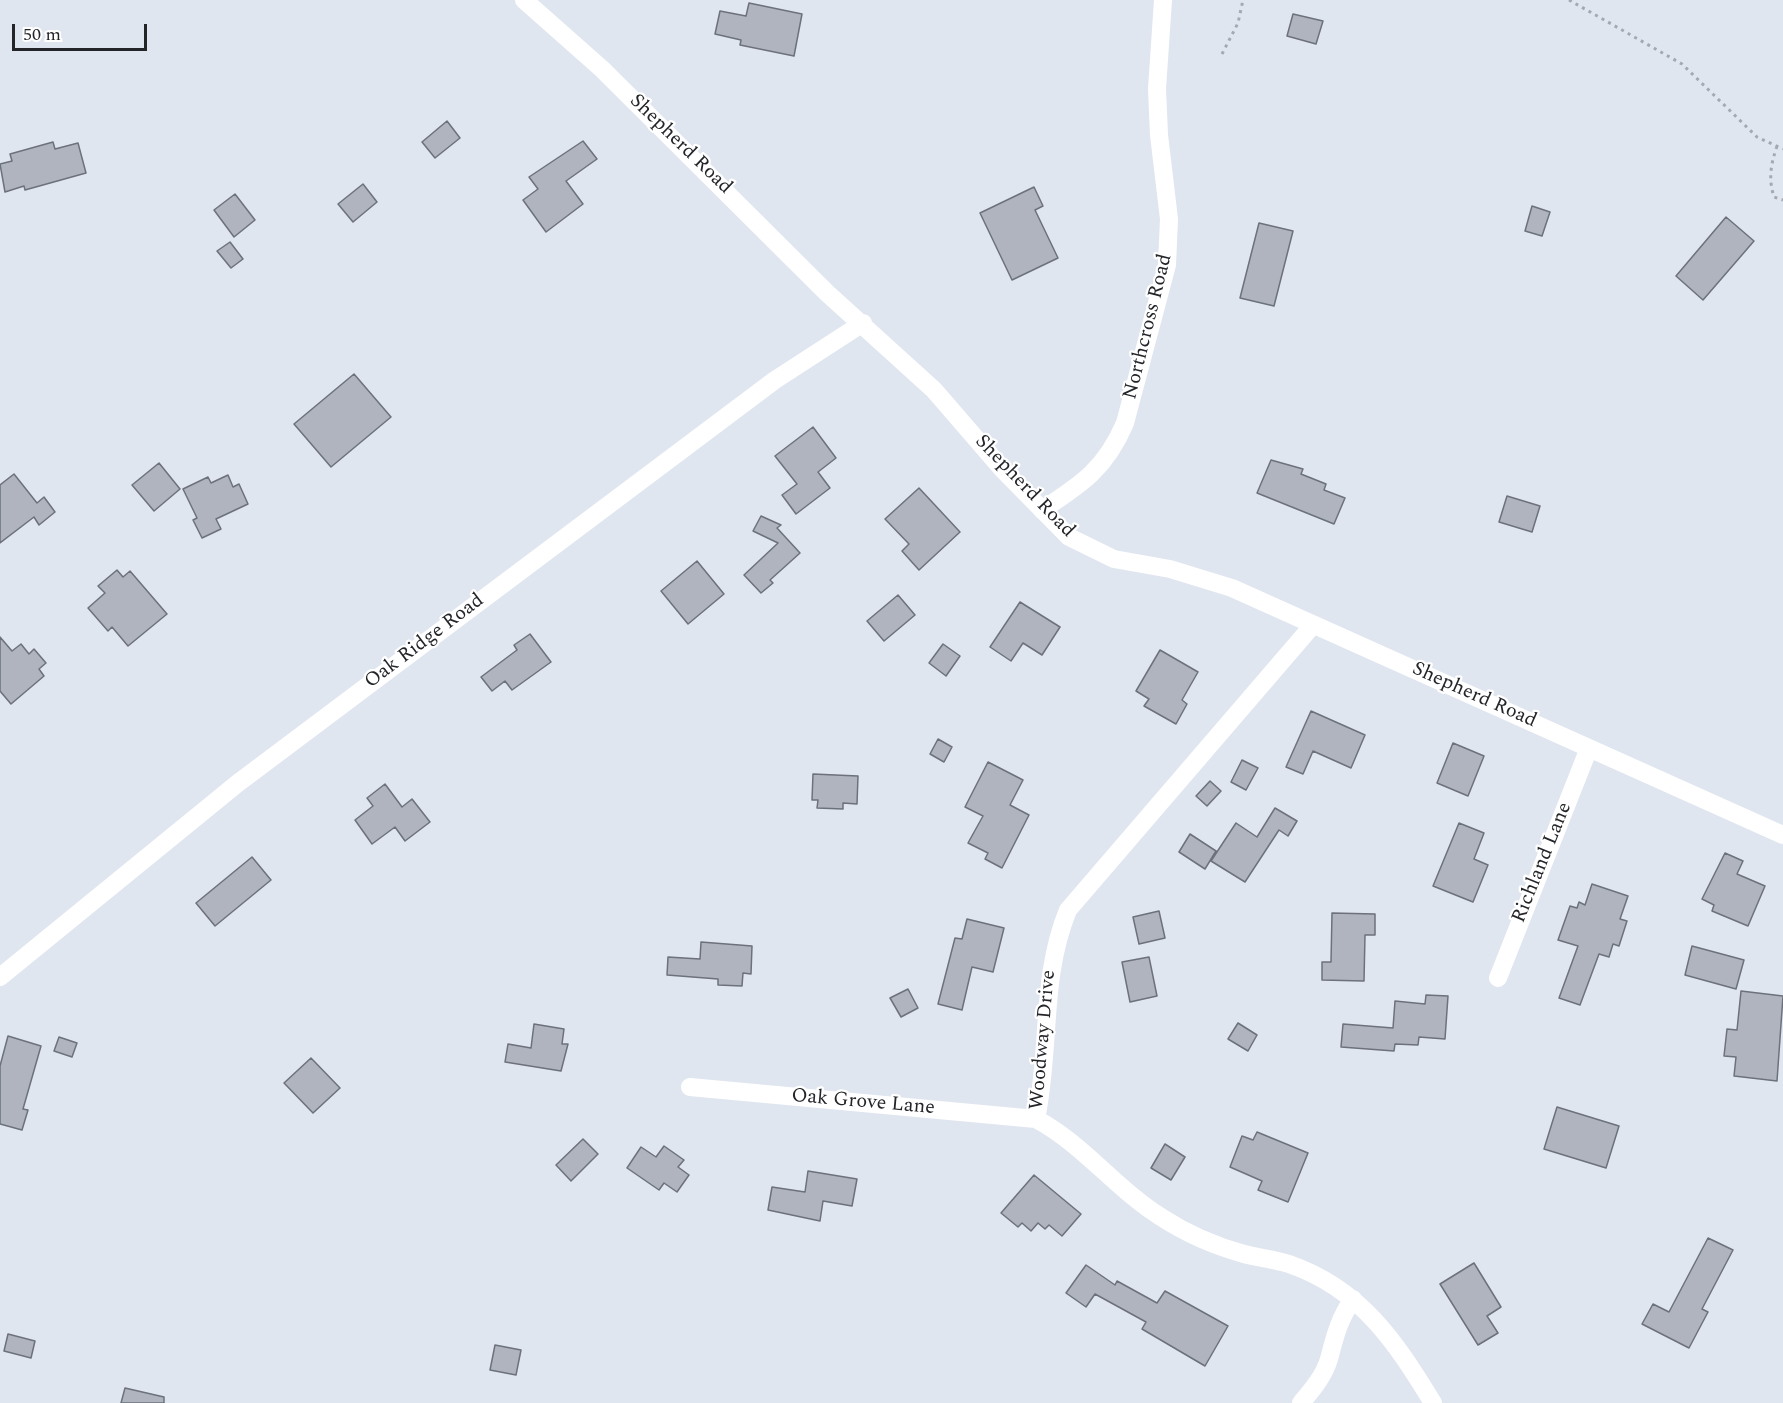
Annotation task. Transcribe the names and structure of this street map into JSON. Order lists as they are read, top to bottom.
{
  "streets": {
    "street": [
      "Shepherd Road",
      "Northcross Road",
      "Oak Ridge Road",
      "Richland Lane",
      "Woodway Drive",
      "Oak Grove Lane"
    ]
  },
  "crossings": [
    ["Shepherd Road", "Northcross Road"],
    ["Shepherd Road", "Oak Ridge Road"],
    ["Shepherd Road", "Richland Lane"],
    ["Shepherd Road", "Woodway Drive"],
    ["Woodway Drive", "Oak Grove Lane"]
  ],
  "scale_bar": "50 m"
}
